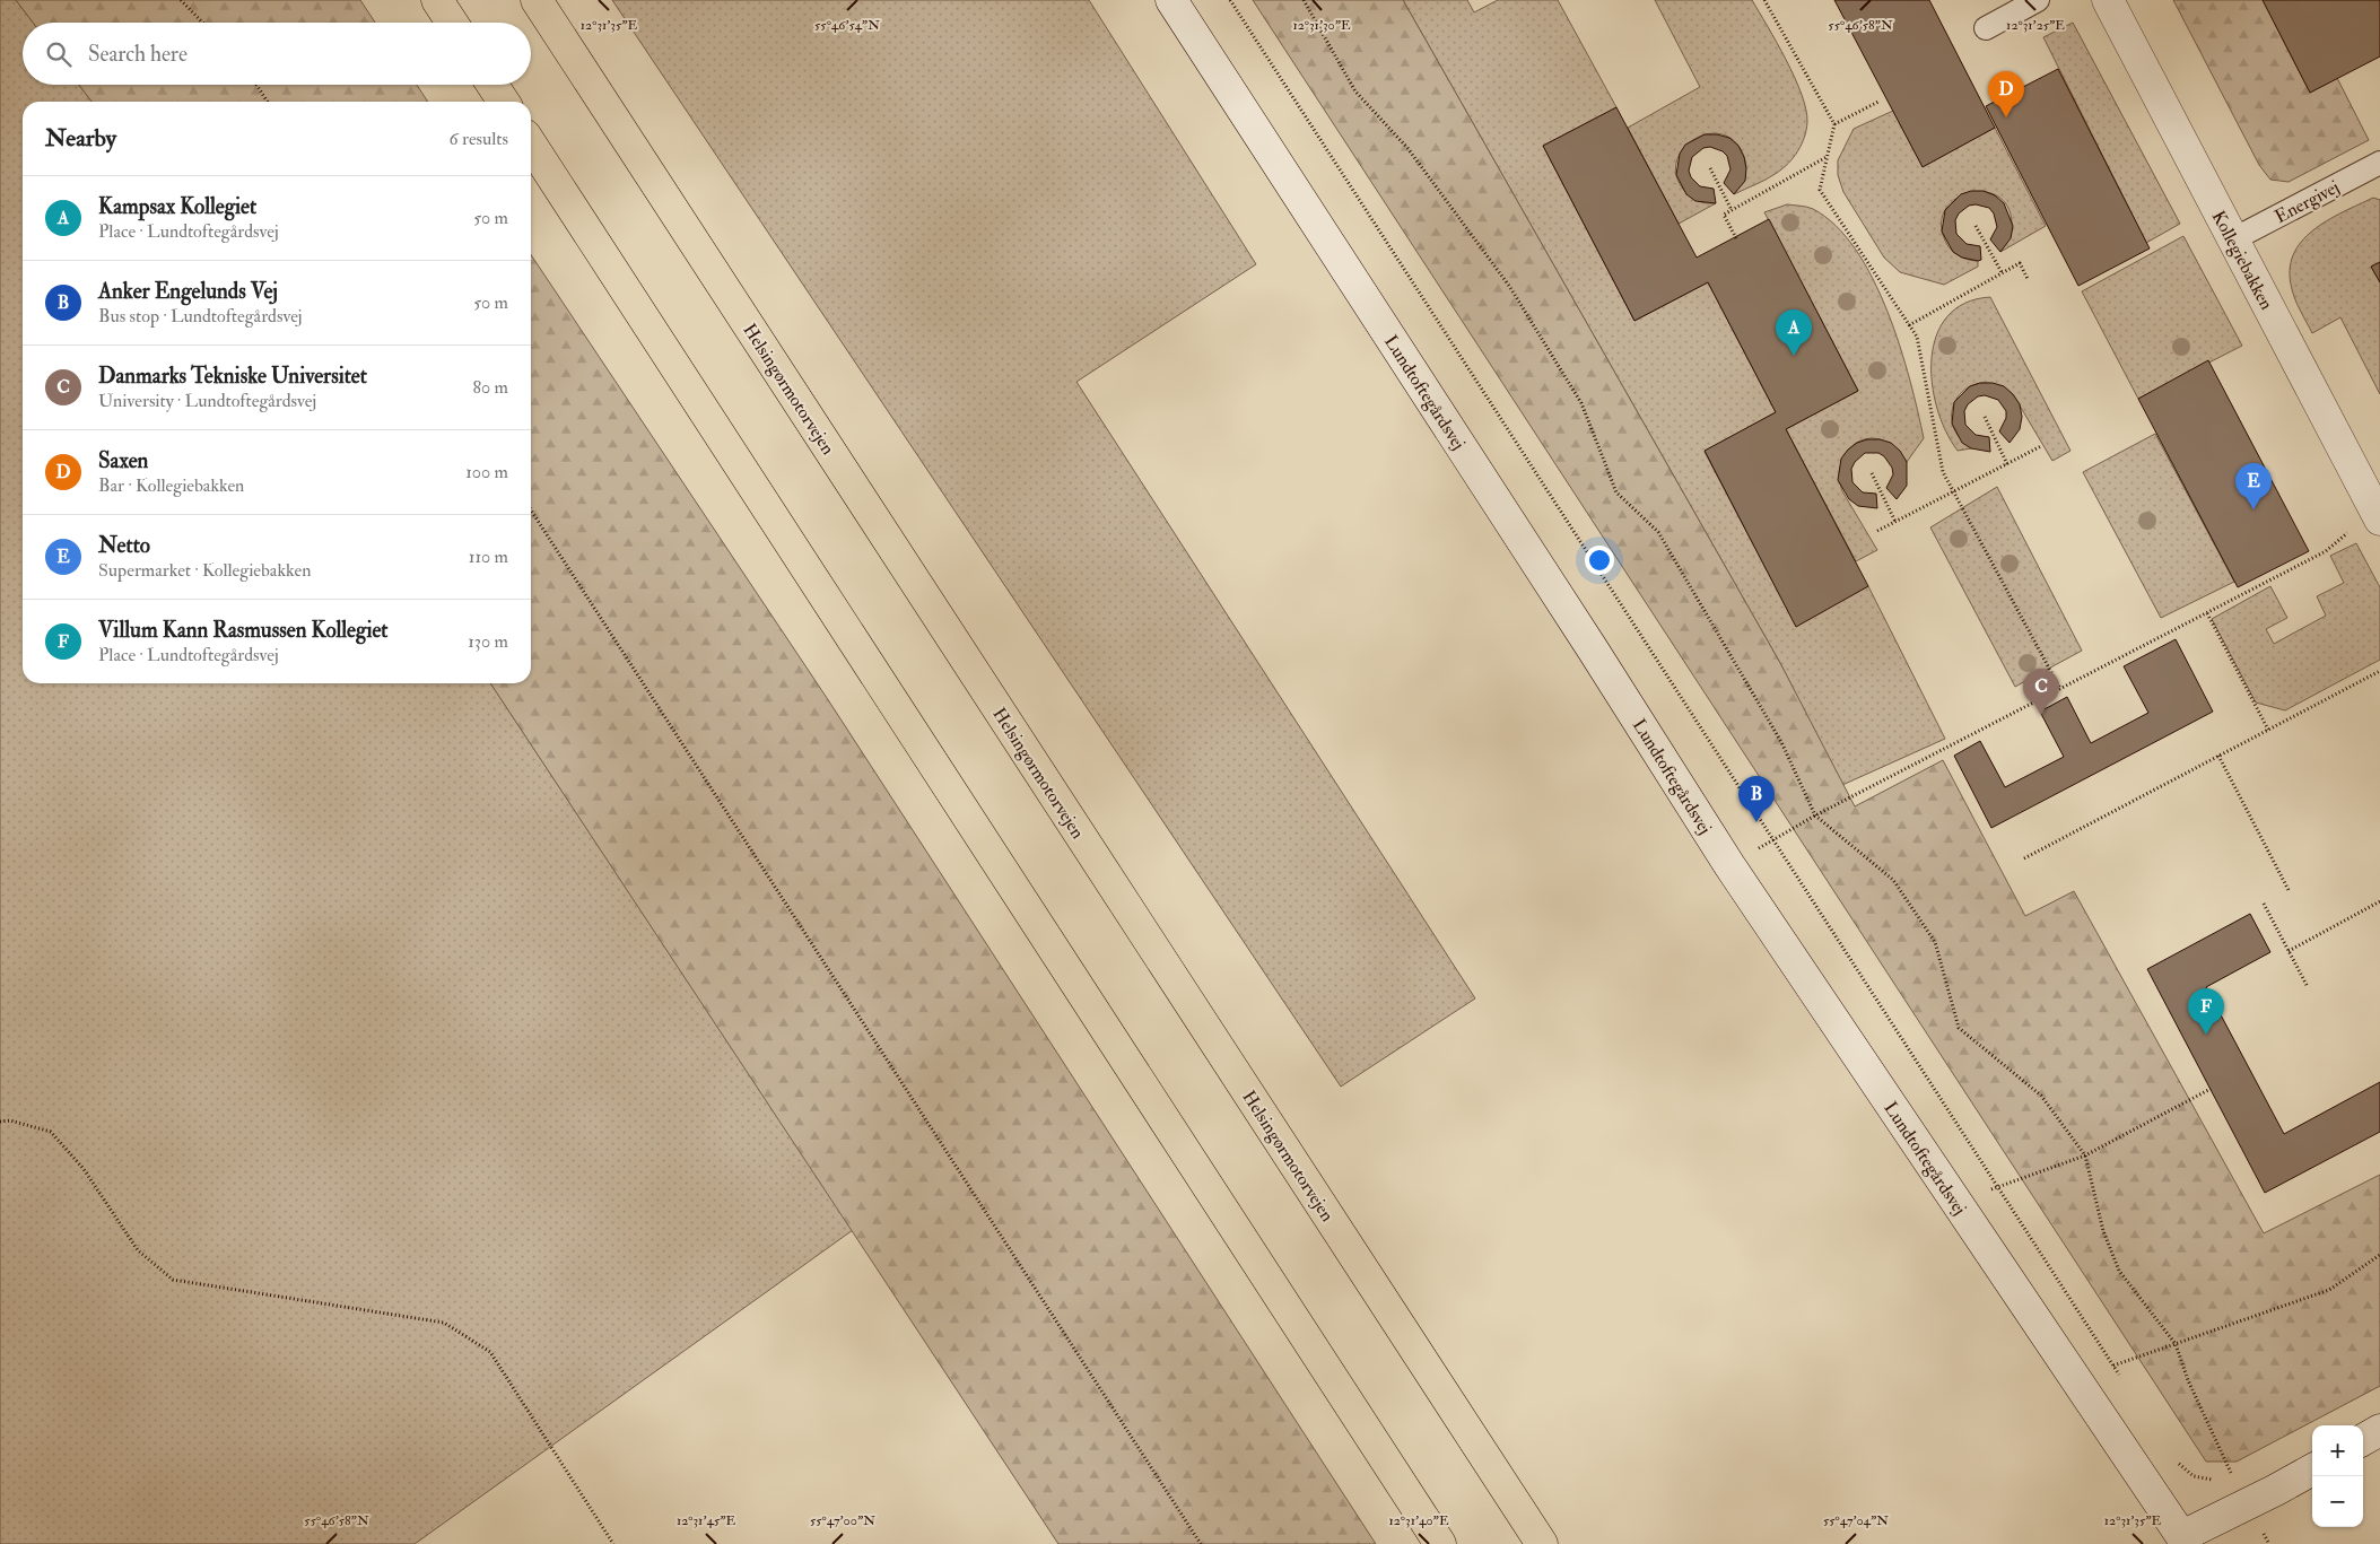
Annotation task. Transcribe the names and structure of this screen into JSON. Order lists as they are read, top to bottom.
{
  "streets": {
    "highway": ["Helsingørmotorvejen"],
    "street": ["Kollegiebakken", "Lundtoftegårdsvej"],
    "lane": ["Energivej"]
  },
  "crossings": [
    ["Energivej", "Kollegiebakken"]
  ],
  "page": {
    "search": "Search here",
    "pins": [
      "D",
      "A",
      "E",
      "C",
      "B",
      "F"
    ],
    "heading": ["Nearby", "6 results"],
    "list": [
      {
        "mark": "A",
        "name": "Kampsax Kollegiet",
        "note": "Place · Lundtoftegårdsvej",
        "value": "50 m"
      },
      {
        "mark": "B",
        "name": "Anker Engelunds Vej",
        "note": "Bus stop · Lundtoftegårdsvej",
        "value": "50 m"
      },
      {
        "mark": "C",
        "name": "Danmarks Tekniske Universitet",
        "note": "University · Lundtoftegårdsvej",
        "value": "80 m"
      },
      {
        "mark": "D",
        "name": "Saxen",
        "note": "Bar · Kollegiebakken",
        "value": "100 m"
      },
      {
        "mark": "E",
        "name": "Netto",
        "note": "Supermarket · Kollegiebakken",
        "value": "110 m"
      },
      {
        "mark": "F",
        "name": "Villum Kann Rasmussen Kollegiet",
        "note": "Place · Lundtoftegårdsvej",
        "value": "130 m"
      }
    ],
    "map_buttons": ["+", "−"]
  },
  "coordinates": [
    "12°31'35\"E",
    "55°46'54\"N",
    "12°31'30\"E",
    "55°46'58\"N",
    "12°31'25\"E",
    "12°31'45\"E",
    "55°47'00\"N",
    "12°31'40\"E",
    "55°47'04\"N"
  ]
}
